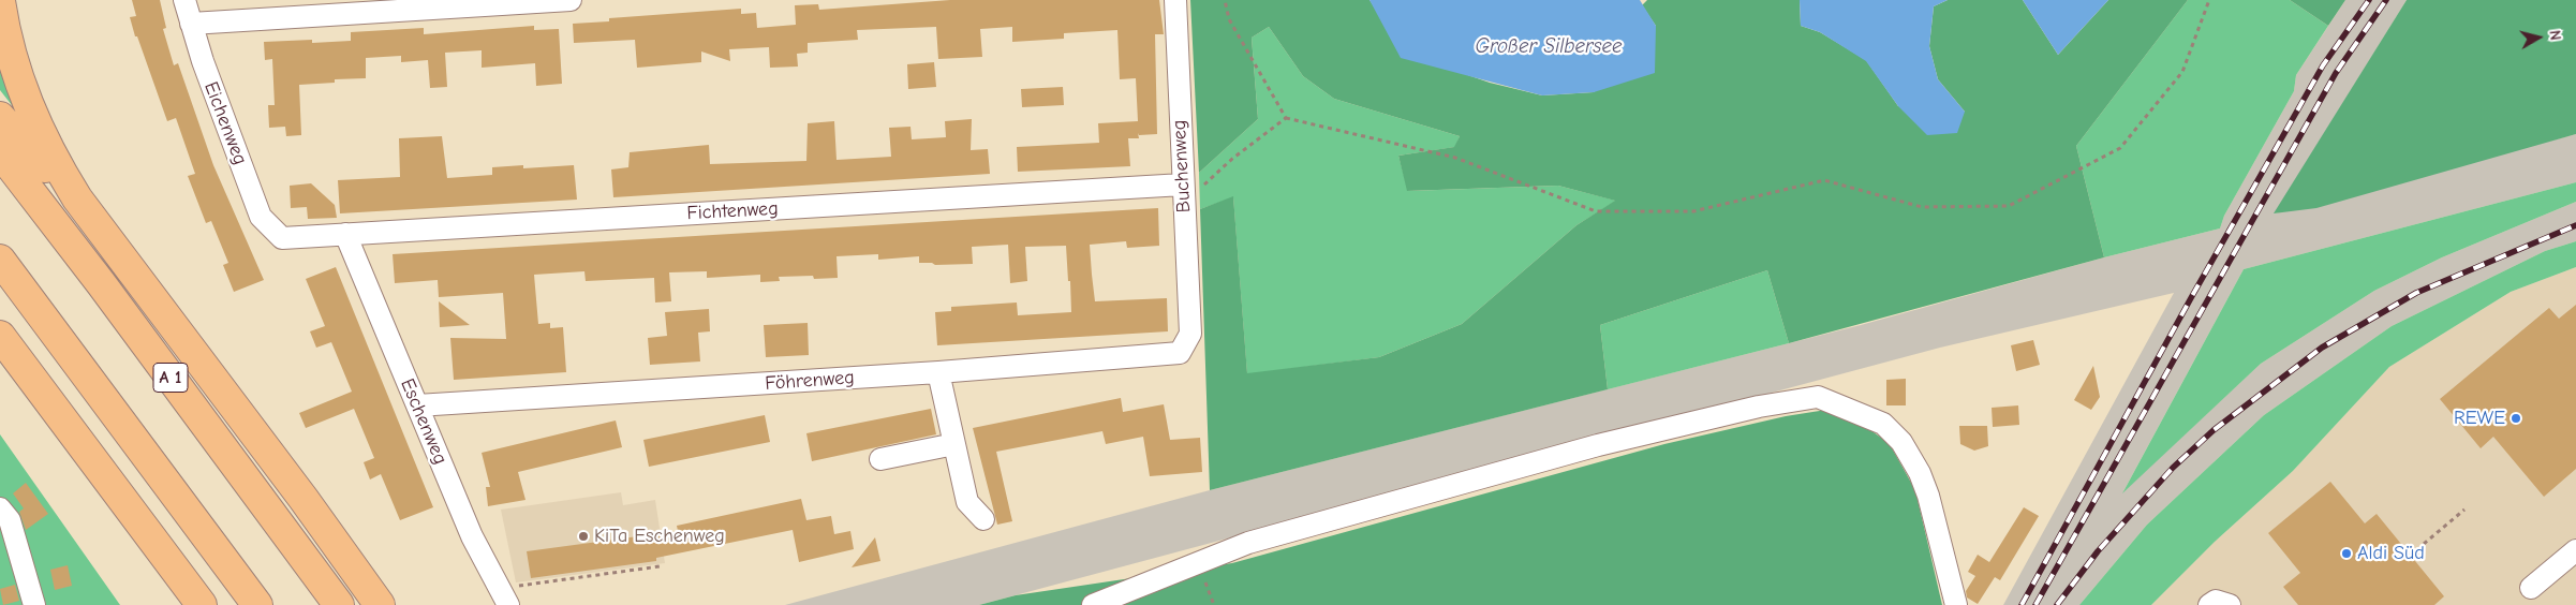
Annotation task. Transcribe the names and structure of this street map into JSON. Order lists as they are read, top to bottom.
{
  "streets": {
    "highway": ["A 1"],
    "street": [
      "Eichenweg",
      "Buchenweg",
      "Fichtenweg",
      "Föhrenweg",
      "Eschenweg"
    ]
  },
  "crossings": [
    ["Eichenweg", "Fichtenweg"],
    ["Buchenweg", "Fichtenweg"],
    ["Buchenweg", "Föhrenweg"],
    ["Fichtenweg", "Eschenweg"],
    ["Föhrenweg", "Eschenweg"]
  ],
  "water": ["Großer Silbersee"],
  "places": ["REWE", "KiTa Eschenweg", "Aldi Süd"],
  "north": "right"
}
